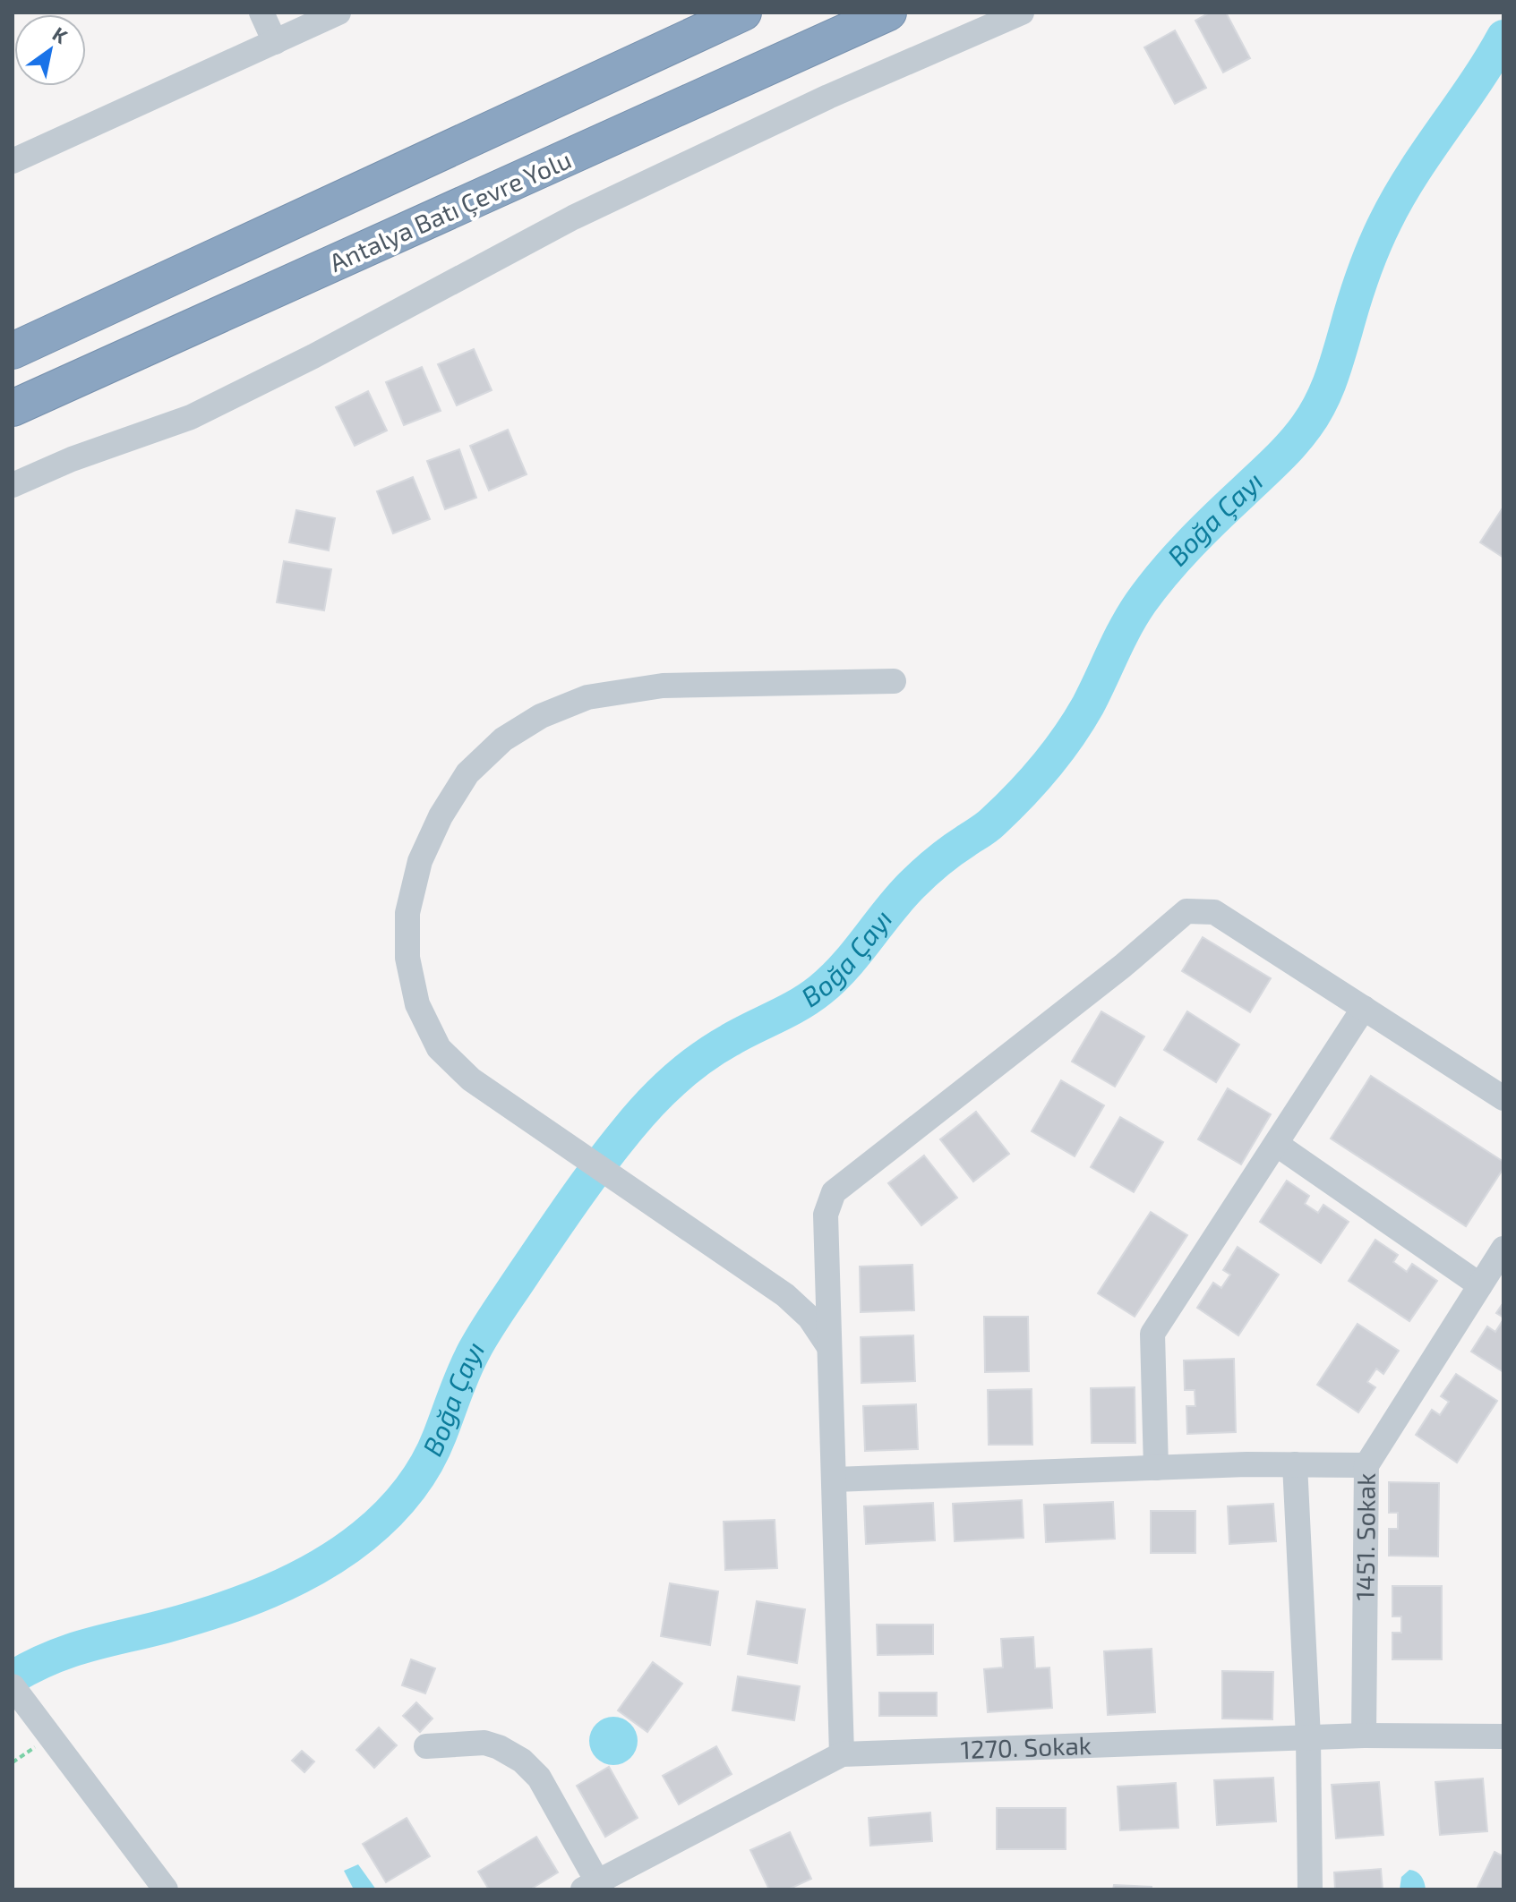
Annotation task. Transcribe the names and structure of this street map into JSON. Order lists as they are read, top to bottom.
{
  "streets": {
    "highway": ["Antalya Batı Çevre Yolu"],
    "street": ["1451. Sokak", "1270. Sokak"]
  },
  "crossings": [
    ["1451. Sokak", "1270. Sokak"]
  ],
  "water": ["Boğa Çayı"],
  "north": "top right"
}
